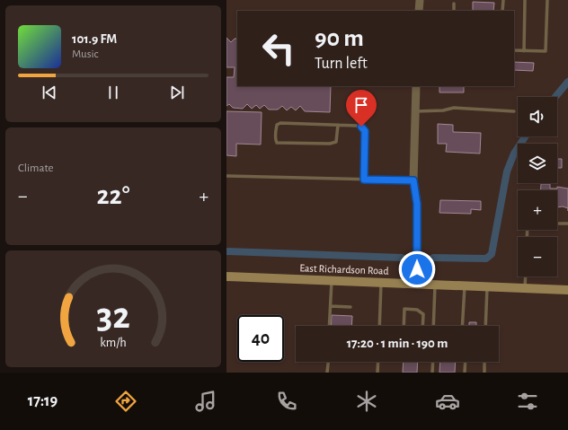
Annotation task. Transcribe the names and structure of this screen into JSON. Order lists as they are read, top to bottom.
{
  "streets": {
    "main road": ["East Richardson Road"]
  },
  "page": {
    "turn": ["90 m", "Turn left"],
    "song": ["101.9 FM", "Music"],
    "map_buttons": ["+", "−"],
    "tile": "Climate",
    "heat": ["−", "22°", "+"],
    "limit": "40",
    "trip": "17:20 · 1 min · 190 m",
    "tabs": "17:19",
    "gauge": ["32", "km/h"]
  }
}
